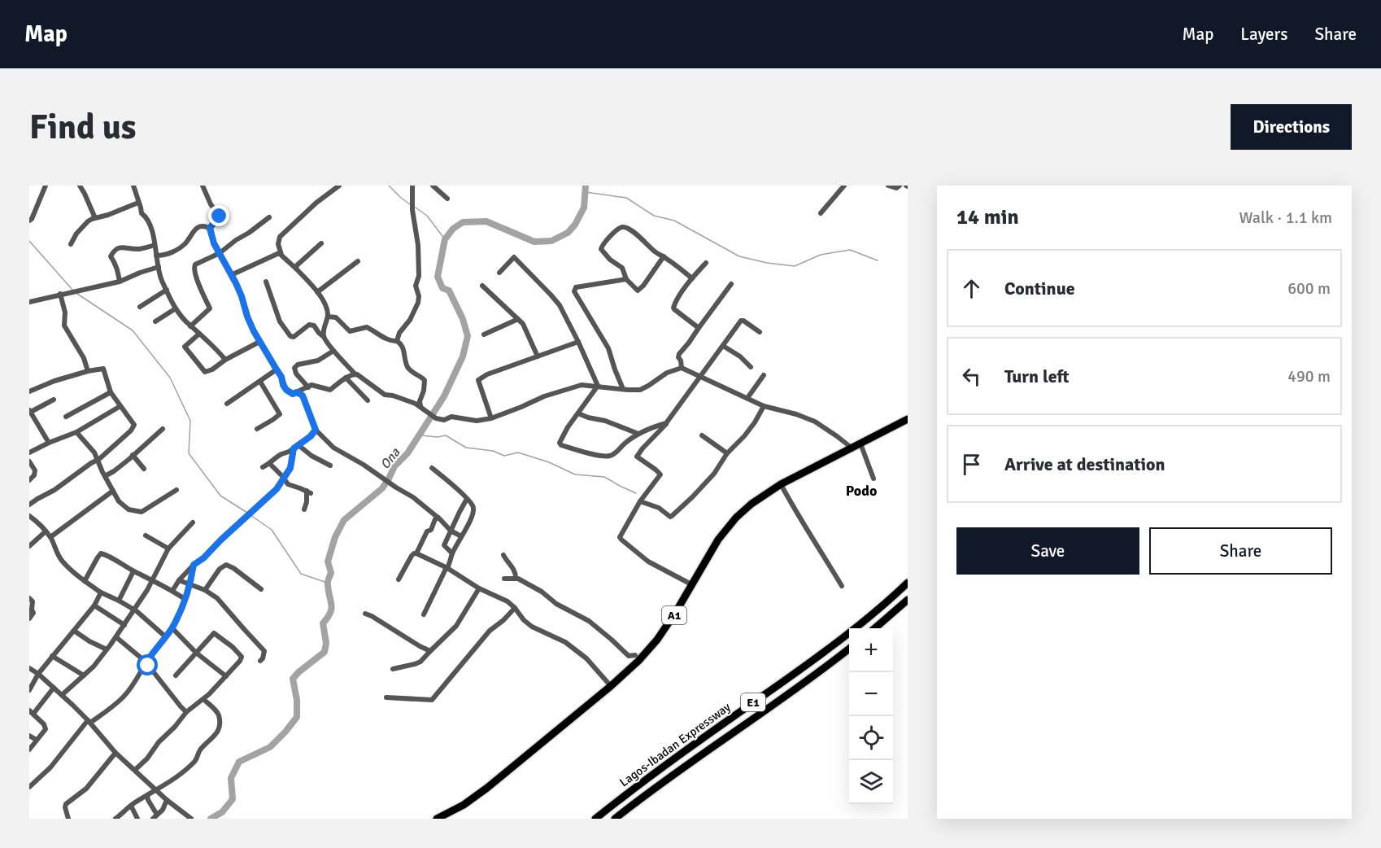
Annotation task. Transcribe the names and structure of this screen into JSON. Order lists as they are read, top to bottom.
{
  "streets": {
    "highway": ["A1", "E1", "Lagos-Ibadan Expressway"]
  },
  "districts": ["Podo"],
  "water": ["Ona"],
  "page": {
    "header": "Map",
    "nav": ["Map", "Layers", "Share"],
    "buttons": [
      "Directions",
      ["Save", "Share"]
    ],
    "title": "Find us",
    "heading": ["14 min", "Walk · 1.1 km"],
    "list": [
      ["Continue", "600 m"],
      ["Turn left", "490 m"],
      "Arrive at destination"
    ],
    "map_buttons": ["+", "−"]
  }
}
